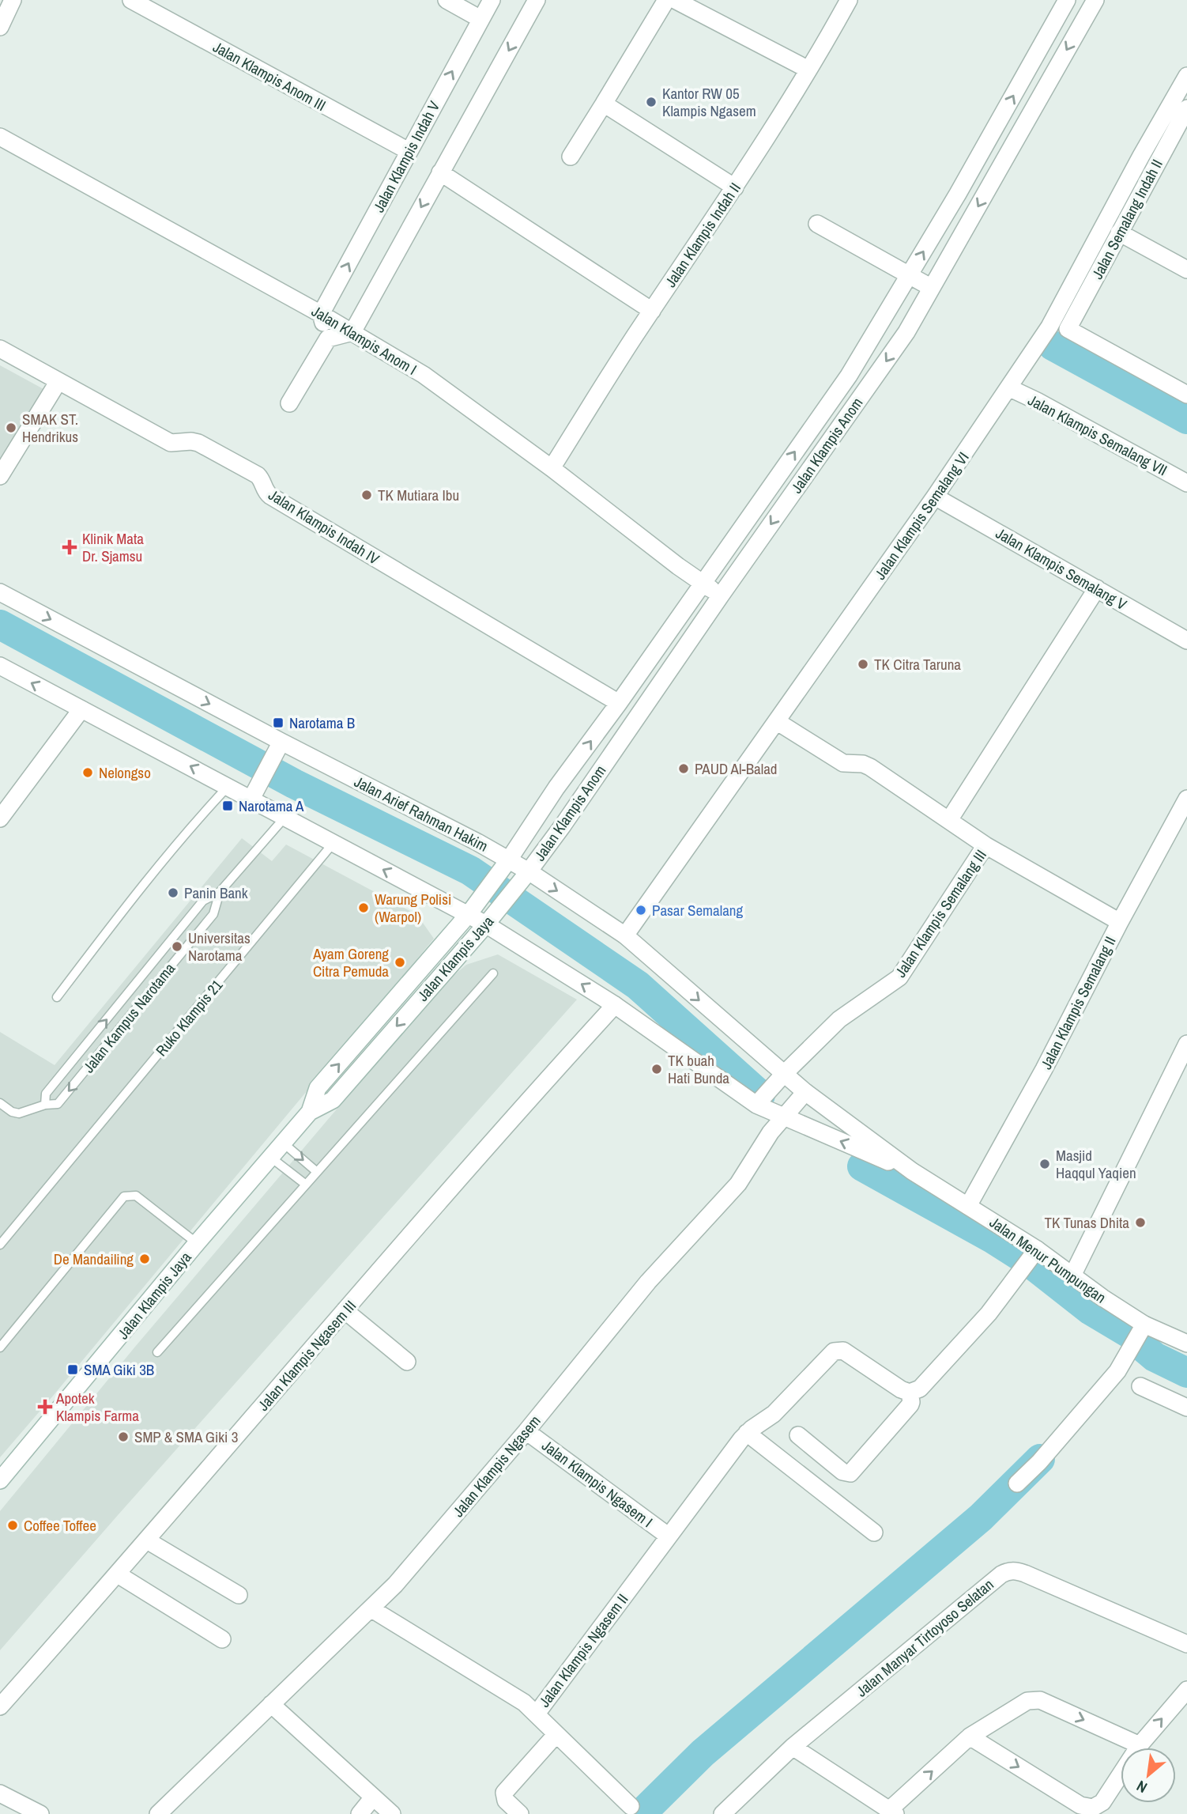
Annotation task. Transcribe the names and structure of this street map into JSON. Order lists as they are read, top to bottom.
{
  "streets": {
    "street": [
      "Jalan Klampis Anom III",
      "Jalan Klampis Indah V",
      "Jalan Semalang Indah II",
      "Jalan Klampis Indah II",
      "Jalan Klampis Anom I",
      "Jalan Klampis Semalang VII",
      "Jalan Klampis Anom",
      "Jalan Klampis Semalang VI",
      "Jalan Klampis Indah IV",
      "Jalan Klampis Semalang V",
      "Jalan Arief Rahman Hakim",
      "Jalan Klampis Semalang III",
      "Jalan Klampis Jaya",
      "Jalan Klampis Semalang II",
      "Jalan Menur Pumpungan",
      "Jalan Klampis Ngasem III",
      "Jalan Klampis Ngasem",
      "Jalan Klampis Ngasem I",
      "Jalan Manyar Tirtoyoso Selatan",
      "Jalan Klampis Ngasem II"
    ],
    "lane": ["Jalan Kampus Narotama", "Ruko Klampis 21"]
  },
  "crossings": [
    ["Jalan Klampis Anom III", "Jalan Klampis Indah V"],
    ["Jalan Klampis Indah V", "Jalan Klampis Anom I"],
    ["Jalan Klampis Indah II", "Jalan Klampis Anom I"],
    ["Jalan Klampis Anom I", "Jalan Klampis Anom"],
    ["Jalan Klampis Semalang VII", "Jalan Klampis Semalang VI"],
    ["Jalan Klampis Anom", "Jalan Klampis Indah IV"],
    ["Jalan Klampis Anom", "Jalan Arief Rahman Hakim"],
    ["Jalan Klampis Anom", "Jalan Klampis Jaya"],
    ["Jalan Klampis Semalang VI", "Jalan Klampis Semalang V"],
    ["Jalan Klampis Semalang VI", "Jalan Arief Rahman Hakim"],
    ["Jalan Arief Rahman Hakim", "Jalan Klampis Semalang III"],
    ["Jalan Arief Rahman Hakim", "Jalan Klampis Jaya"],
    ["Jalan Arief Rahman Hakim", "Jalan Menur Pumpungan"],
    ["Jalan Arief Rahman Hakim", "Jalan Klampis Ngasem"],
    ["Jalan Klampis Semalang III", "Jalan Klampis Semalang II"],
    ["Jalan Klampis Semalang II", "Jalan Menur Pumpungan"],
    ["Jalan Menur Pumpungan", "Jalan Klampis Ngasem"],
    ["Jalan Klampis Ngasem", "Jalan Klampis Ngasem I"],
    ["Jalan Klampis Ngasem", "Jalan Klampis Ngasem II"],
    ["Jalan Klampis Ngasem I", "Jalan Klampis Ngasem II"]
  ],
  "places": {
    "other": [
      "Kantor RW 05 Klampis Ngasem",
      "SMAK ST. Hendrikus",
      "TK Mutiara Ibu",
      "TK Citra Taruna",
      "PAUD Al-Balad",
      "Nelongso",
      "Panin Bank",
      "Warung Polisi (Warpol)",
      "Pasar Semalang",
      "Universitas Narotama",
      "Ayam Goreng Citra Pemuda",
      "TK buah Hati Bunda",
      "Masjid Haqqul Yaqien",
      "TK Tunas Dhita",
      "De Mandailing",
      "SMP & SMA Giki 3",
      "Coffee Toffee"
    ],
    "health": ["Klinik Mata Dr. Sjamsu", "Apotek Klampis Farma"],
    "transit": ["Narotama B", "Narotama A", "SMA Giki 3B"]
  },
  "north": "bottom left"
}
